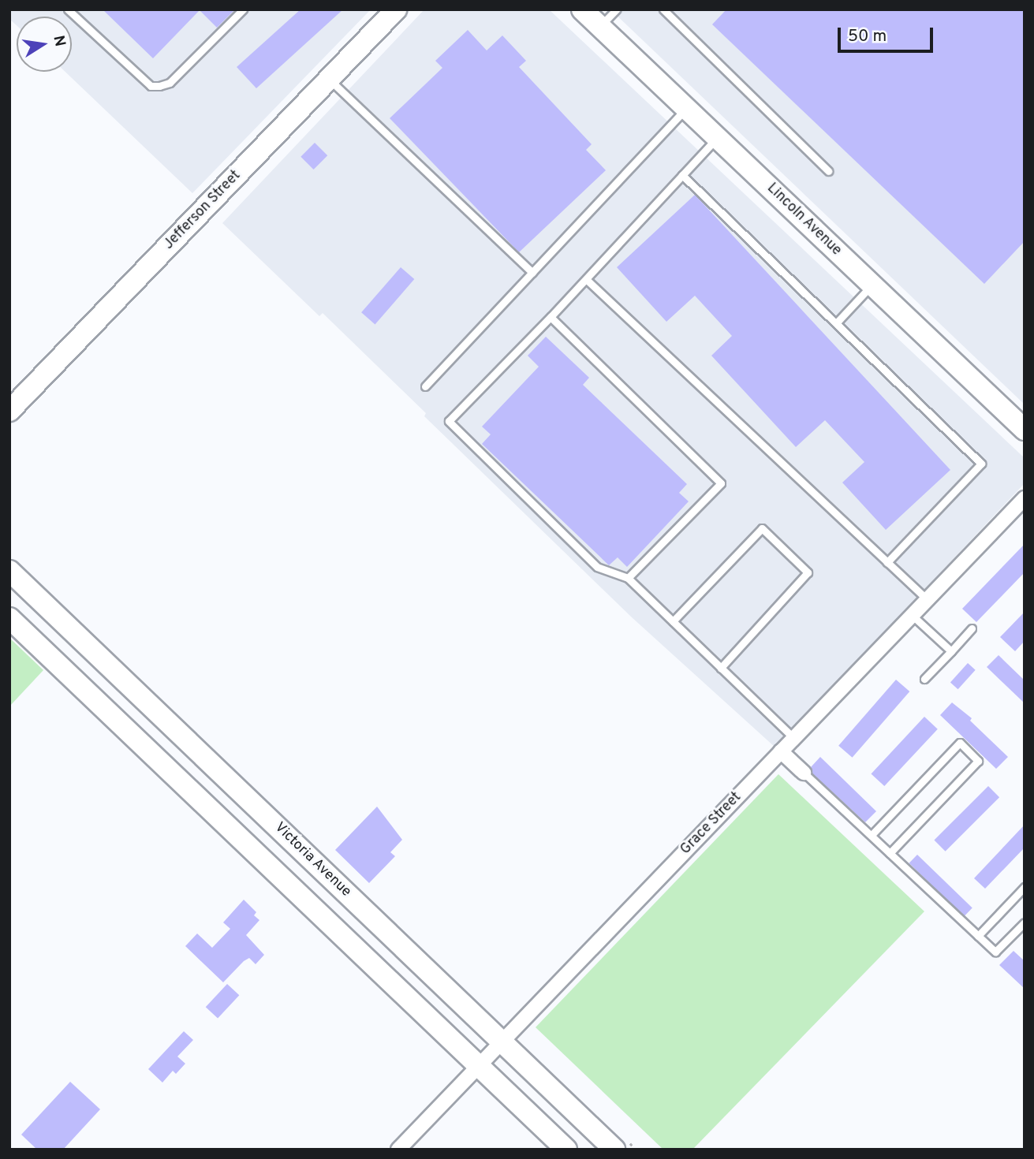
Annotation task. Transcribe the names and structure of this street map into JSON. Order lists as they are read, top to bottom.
{
  "streets": {
    "main road": ["Jefferson Street", "Lincoln Avenue", "Victoria Avenue"],
    "street": ["Grace Street"]
  },
  "crossings": [
    ["Grace Street", "Victoria Avenue"]
  ],
  "scale_bar": "50 m",
  "north": "right"
}
